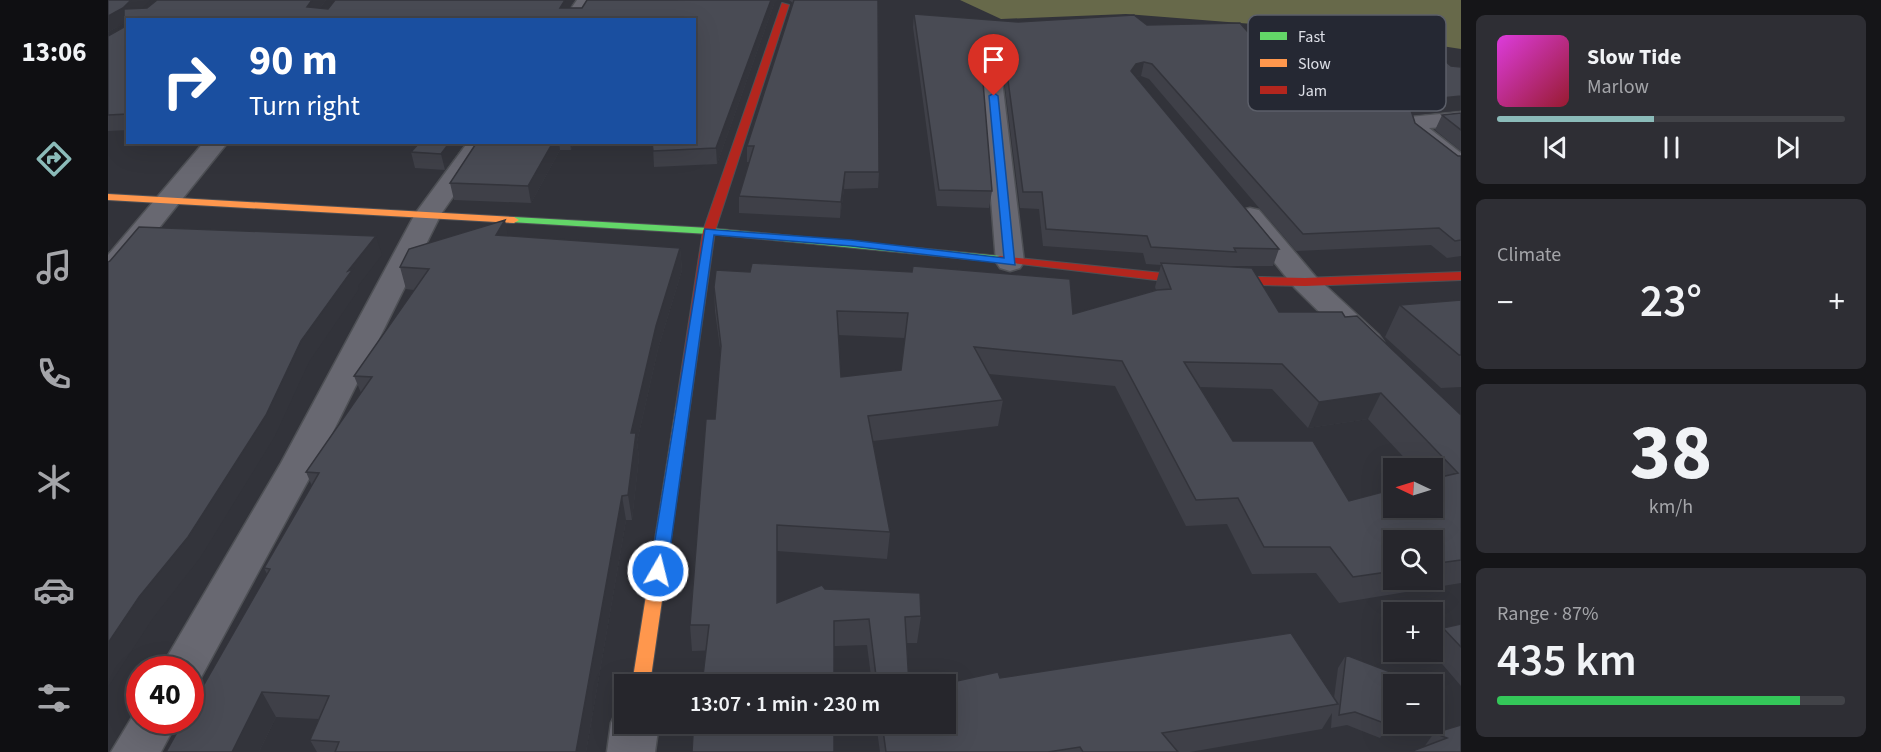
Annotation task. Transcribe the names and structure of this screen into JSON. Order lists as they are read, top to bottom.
{
  "legend": ["Fast", "Slow", "Jam"],
  "north": "left",
  "page": {
    "tabs": "13:06",
    "turn": ["90 m", "Turn right"],
    "song": ["Slow Tide", "Marlow"],
    "tile": [
      "Climate",
      ["38", "km/h"],
      ["Range · 87%", "435 km"]
    ],
    "heat": ["−", "23°", "+"],
    "map_buttons": ["+", "−"],
    "limit": "40",
    "trip": "13:07 · 1 min · 230 m"
  }
}
